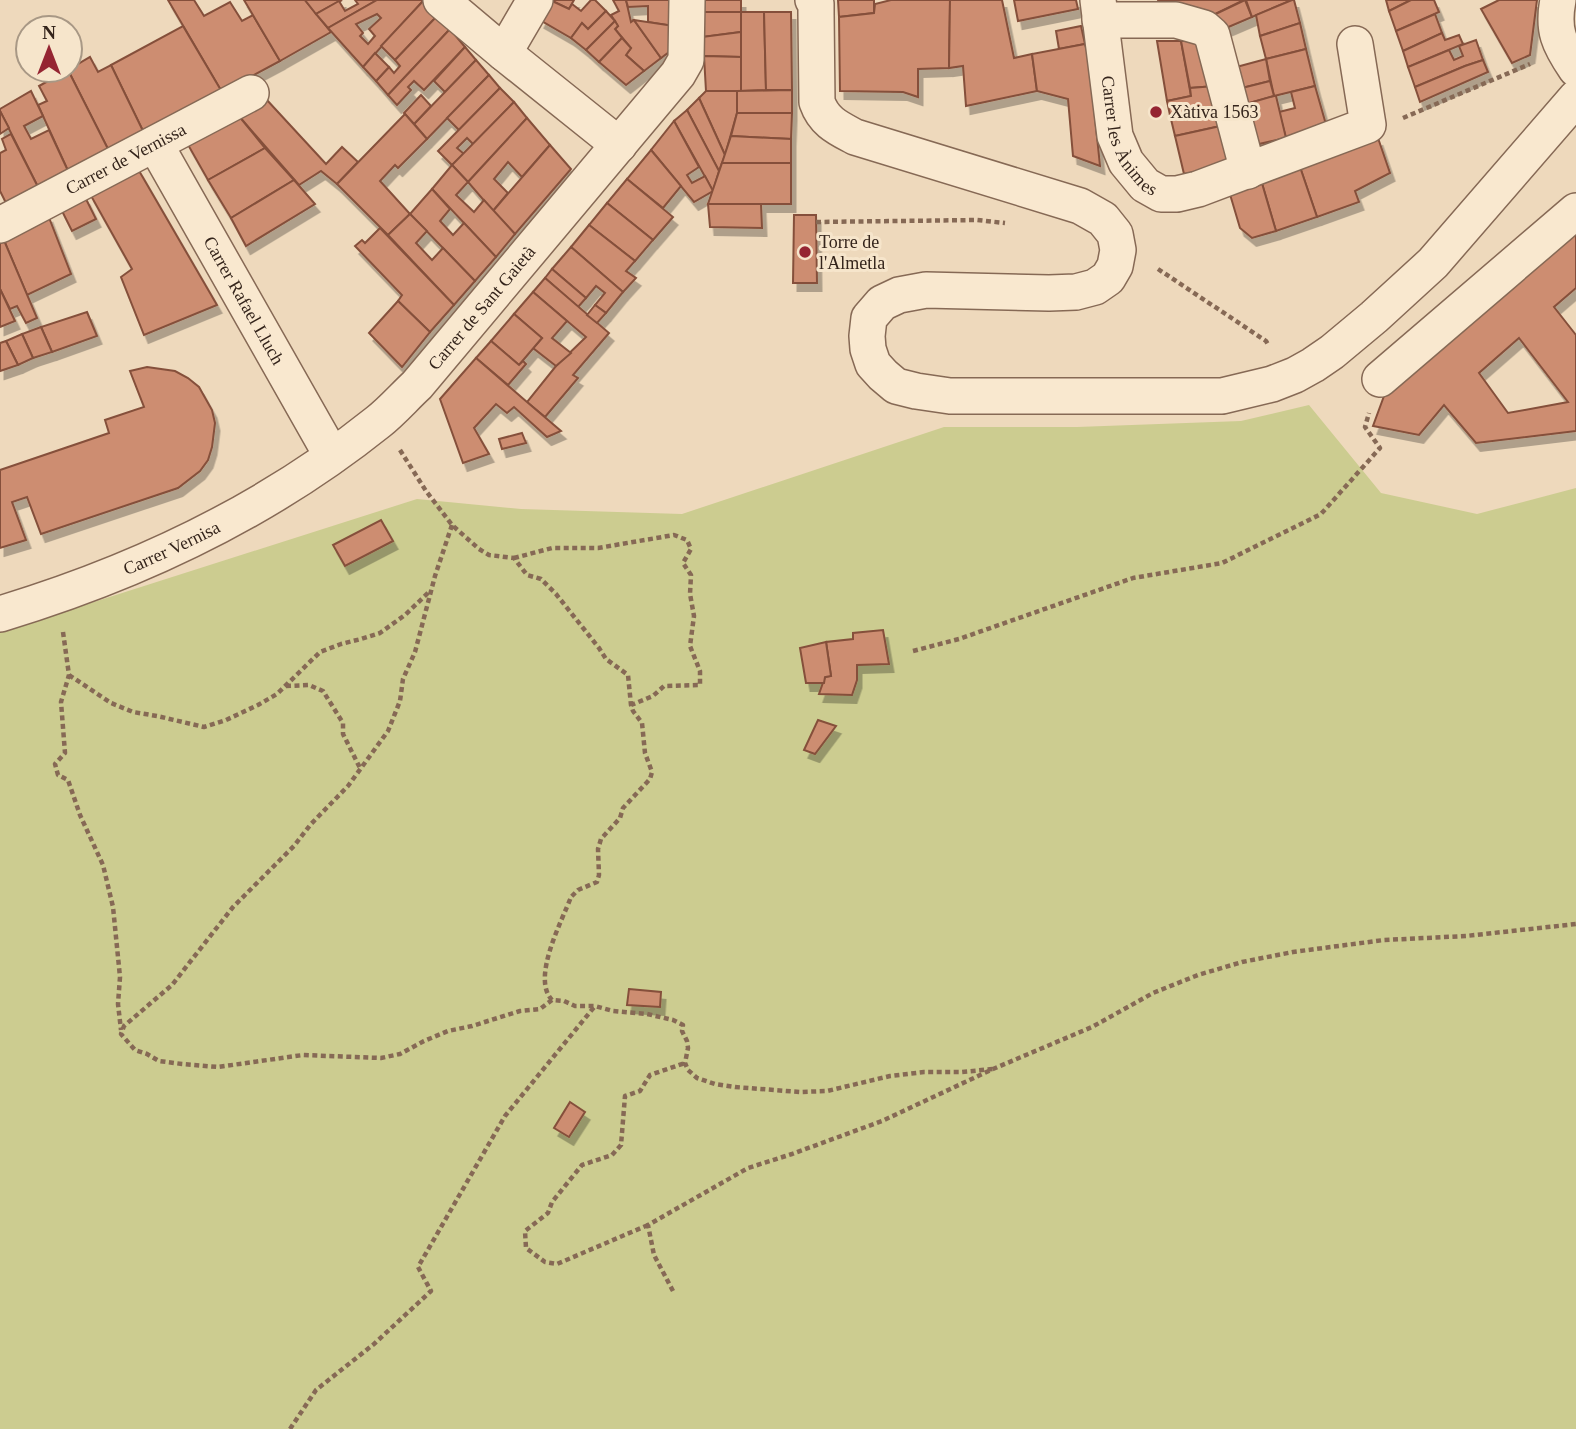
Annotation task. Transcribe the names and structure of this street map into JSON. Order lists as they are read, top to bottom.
{
  "streets": {
    "street": [
      "Carrer les Ànimes",
      "Carrer de Vernissa",
      "Carrer Rafael Lluch",
      "Carrer de Sant Gaietà",
      "Carrer Vernisa"
    ]
  },
  "crossings": [
    ["Carrer de Vernissa", "Carrer Rafael Lluch"],
    ["Carrer Rafael Lluch", "Carrer de Sant Gaietà"],
    ["Carrer Rafael Lluch", "Carrer Vernisa"],
    ["Carrer de Sant Gaietà", "Carrer Vernisa"]
  ],
  "places": ["Xàtiva 1563", "Torre de l'Almetla"],
  "north": "top"
}
